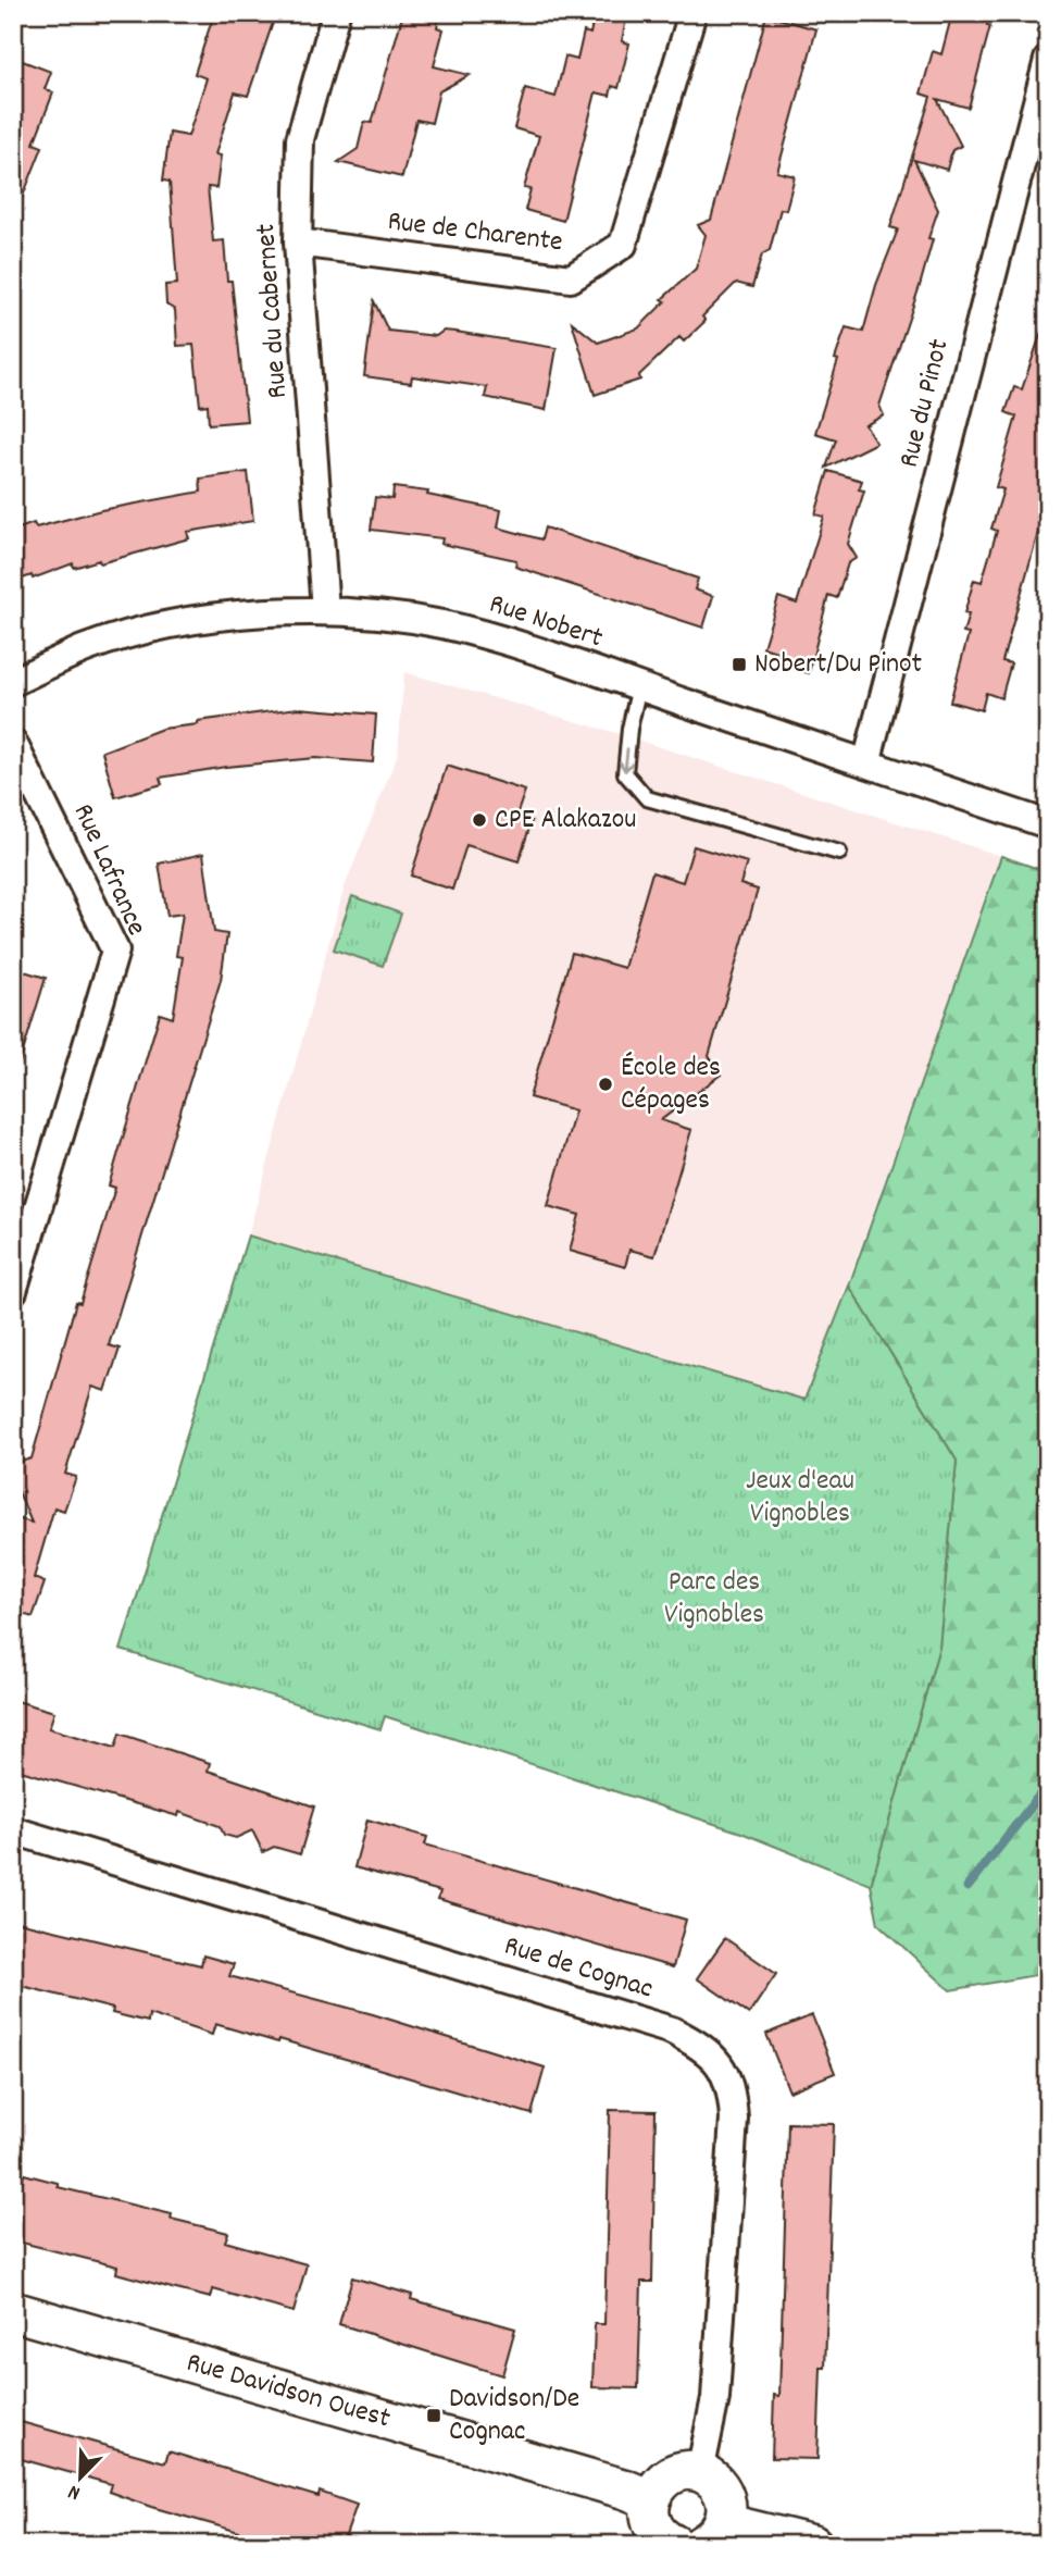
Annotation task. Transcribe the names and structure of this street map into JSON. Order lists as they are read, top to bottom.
{
  "streets": {
    "street": [
      "Rue de Charente",
      "Rue du Cabernet",
      "Rue du Pinot",
      "Rue Nobert",
      "Rue Lafrance",
      "Rue de Cognac",
      "Rue Davidson Ouest"
    ]
  },
  "crossings": [
    ["Rue de Charente", "Rue du Cabernet"],
    ["Rue du Cabernet", "Rue Nobert"],
    ["Rue du Pinot", "Rue Nobert"]
  ],
  "parks": ["Jeux d'eau Vignobles", "Parc des Vignobles"],
  "places": {
    "transit": ["Nobert/Du Pinot", "Davidson/De Cognac"],
    "other": ["CPE Alakazou", "École des Cépages"]
  },
  "north": "bottom left"
}
